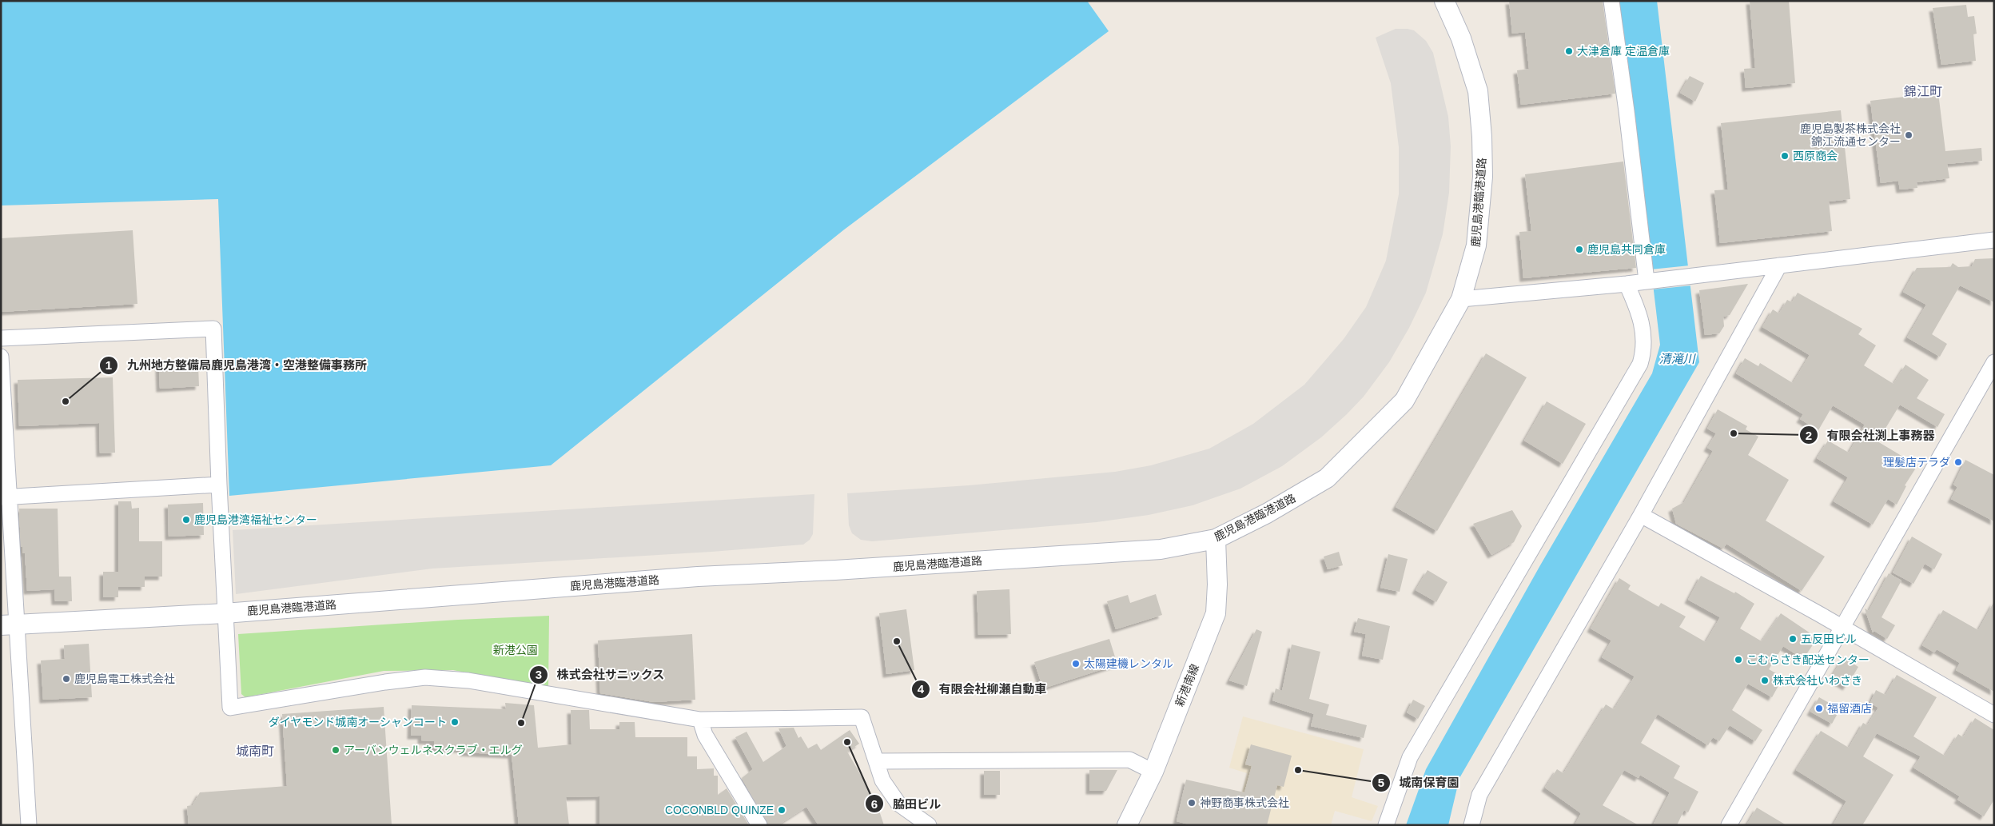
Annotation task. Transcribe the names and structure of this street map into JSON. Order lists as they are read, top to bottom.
{
  "streets": {
    "street": ["鹿児島港臨港道路", "新港南線"]
  },
  "crossings": [
    ["鹿児島港臨港道路", "新港南線"]
  ],
  "districts": ["錦江町", "城南町"],
  "water": ["清滝川"],
  "parks": ["新港公園"],
  "places": [
    "大津倉庫 定温倉庫",
    "鹿児島製茶株式会社 錦江流通センター",
    "西原商会",
    "鹿児島共同倉庫",
    "九州地方整備局鹿児島港湾・空港整備事務所",
    "有限会社渕上事務器",
    "理髪店テラダ",
    "鹿児島港湾福祉センター",
    "五反田ビル",
    "有限会社柳瀬自動車",
    "こむらさき配送センター",
    "太陽建機レンタル",
    "鹿児島電工株式会社",
    "株式会社いわさき",
    "福留酒店",
    "ダイヤモンド城南オーシャンコート",
    "株式会社サニックス",
    "脇田ビル",
    "アーバンウェルネスクラブ・エルグ",
    "城南保育園",
    "神野商事株式会社",
    "COCONBLD QUINZE"
  ]
}
